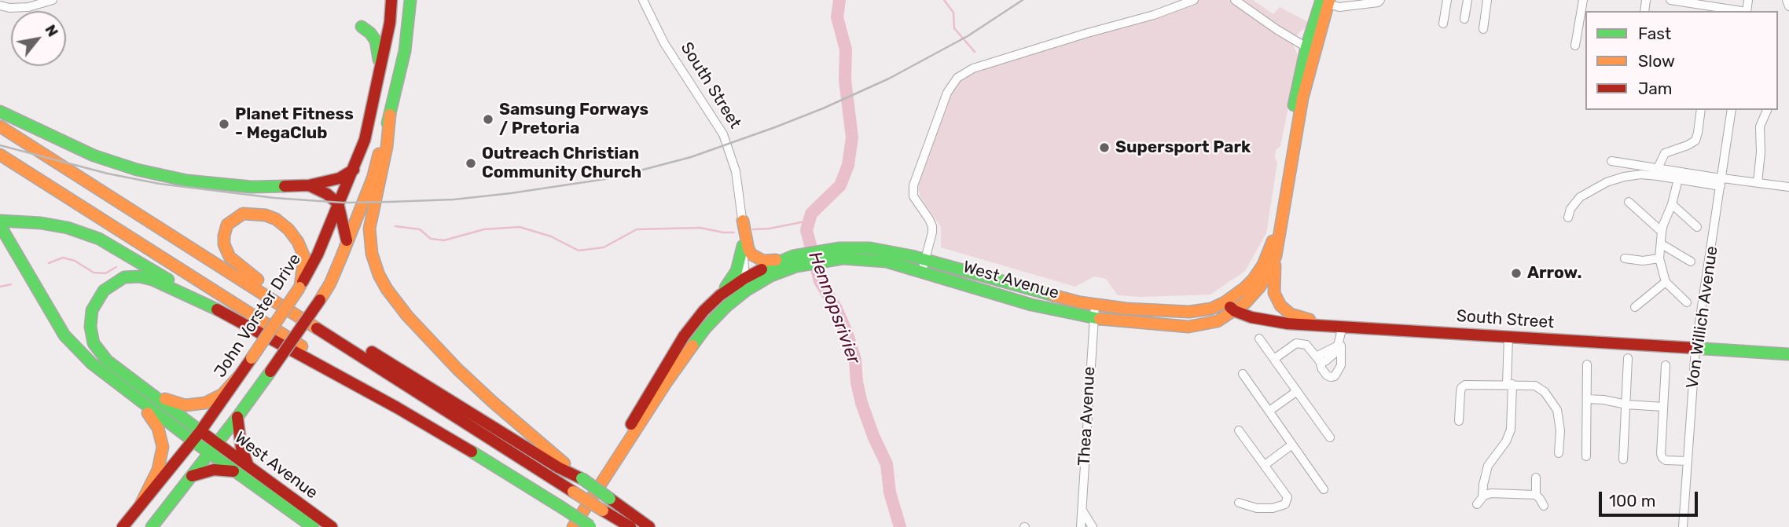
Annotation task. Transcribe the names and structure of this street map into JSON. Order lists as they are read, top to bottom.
{
  "streets": {
    "main road": ["South Street", "West Avenue", "John Vorster Drive"],
    "street": ["Von Willich Avenue", "Thea Avenue"]
  },
  "crossings": [
    ["South Street", "West Avenue"],
    ["South Street", "Von Willich Avenue"],
    ["West Avenue", "John Vorster Drive"],
    ["West Avenue", "Thea Avenue"]
  ],
  "water": ["Hennopsrivier"],
  "places": [
    "Samsung Forways / Pretoria",
    "Planet Fitness - MegaClub",
    "Supersport Park",
    "Outreach Christian Community Church",
    "Arrow."
  ],
  "legend": ["Fast", "Slow", "Jam"],
  "scale_bar": "100 m",
  "north": "top right"
}
